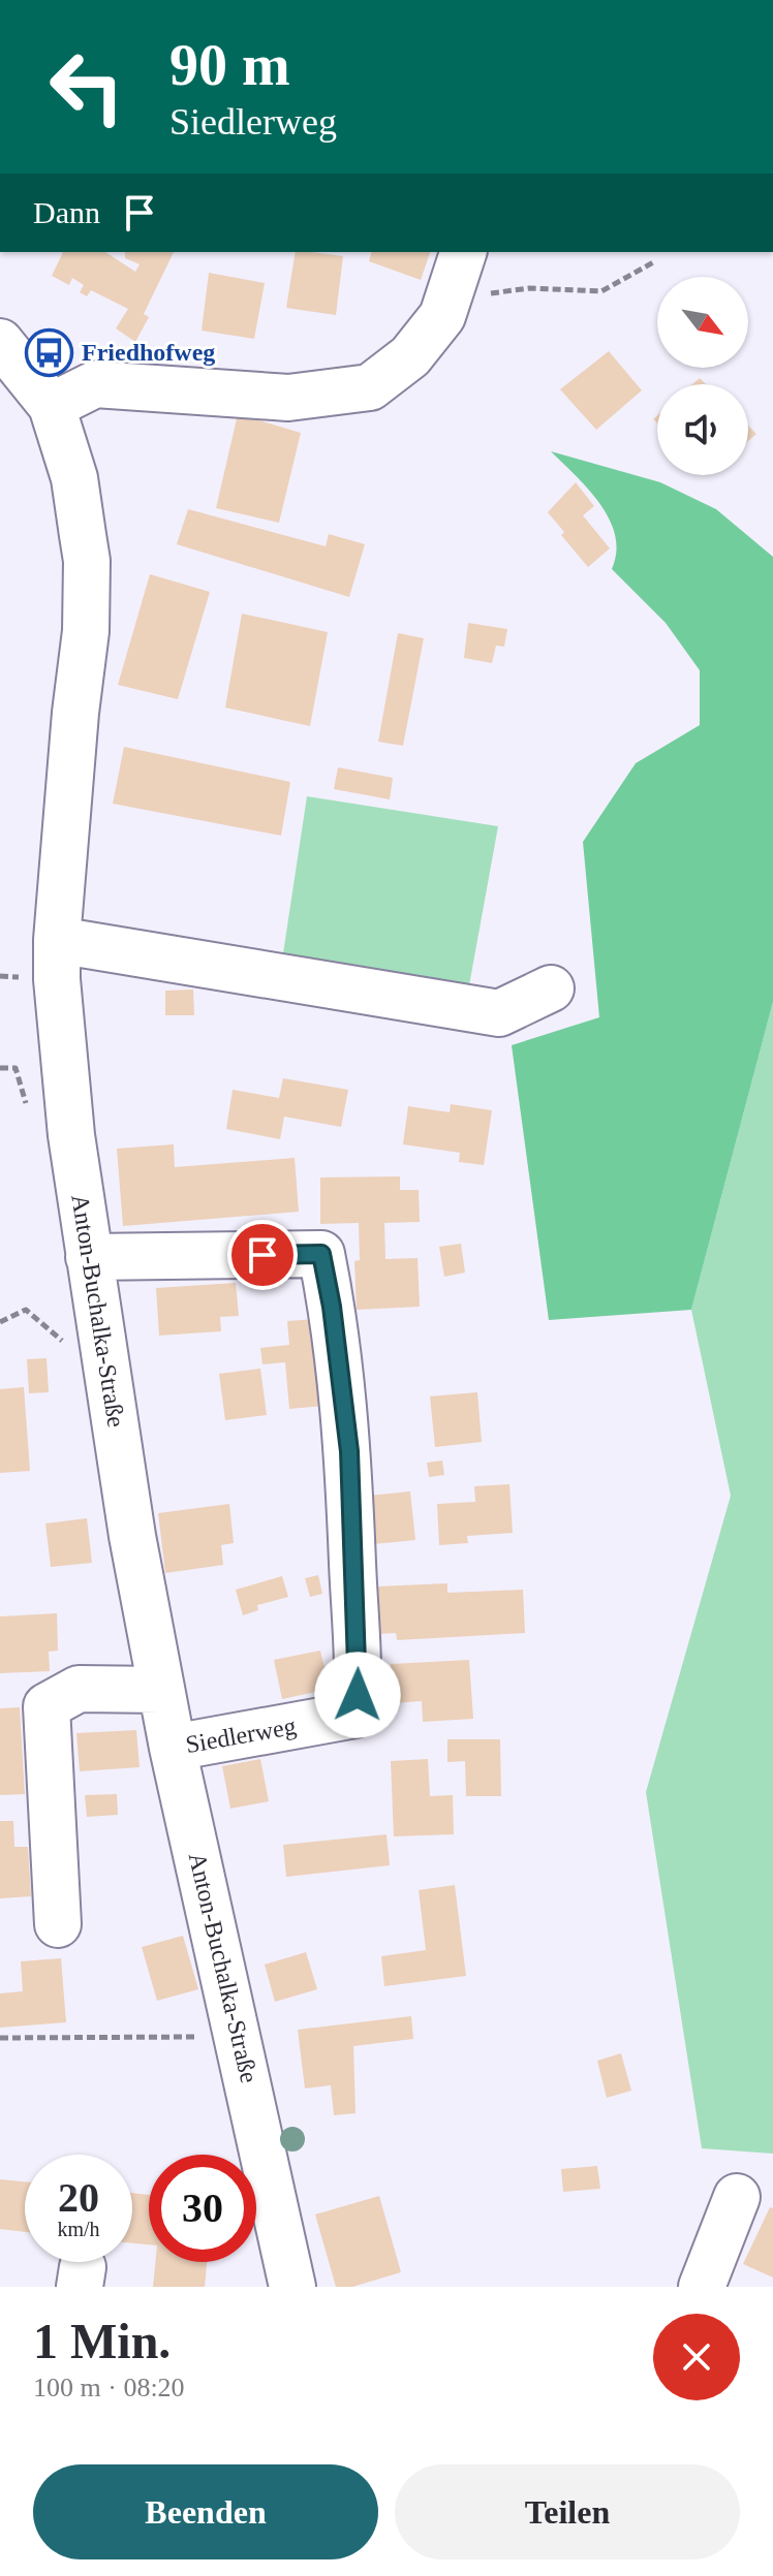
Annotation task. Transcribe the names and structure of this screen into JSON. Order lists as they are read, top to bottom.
{
  "streets": {
    "street": ["Anton-Buchalka-Straße", "Siedlerweg"]
  },
  "crossings": [
    ["Anton-Buchalka-Straße", "Siedlerweg"]
  ],
  "places": {
    "bus stop": ["Friedhofweg"]
  },
  "north": "bottom right",
  "page": {
    "turn": ["90 m", "Siedlerweg"],
    "then": "Dann",
    "speed": "20 km/h",
    "limit": "30",
    "heading": ["1 Min.", "100 m · 08:20"],
    "buttons": ["Beenden", "Teilen"]
  }
}
